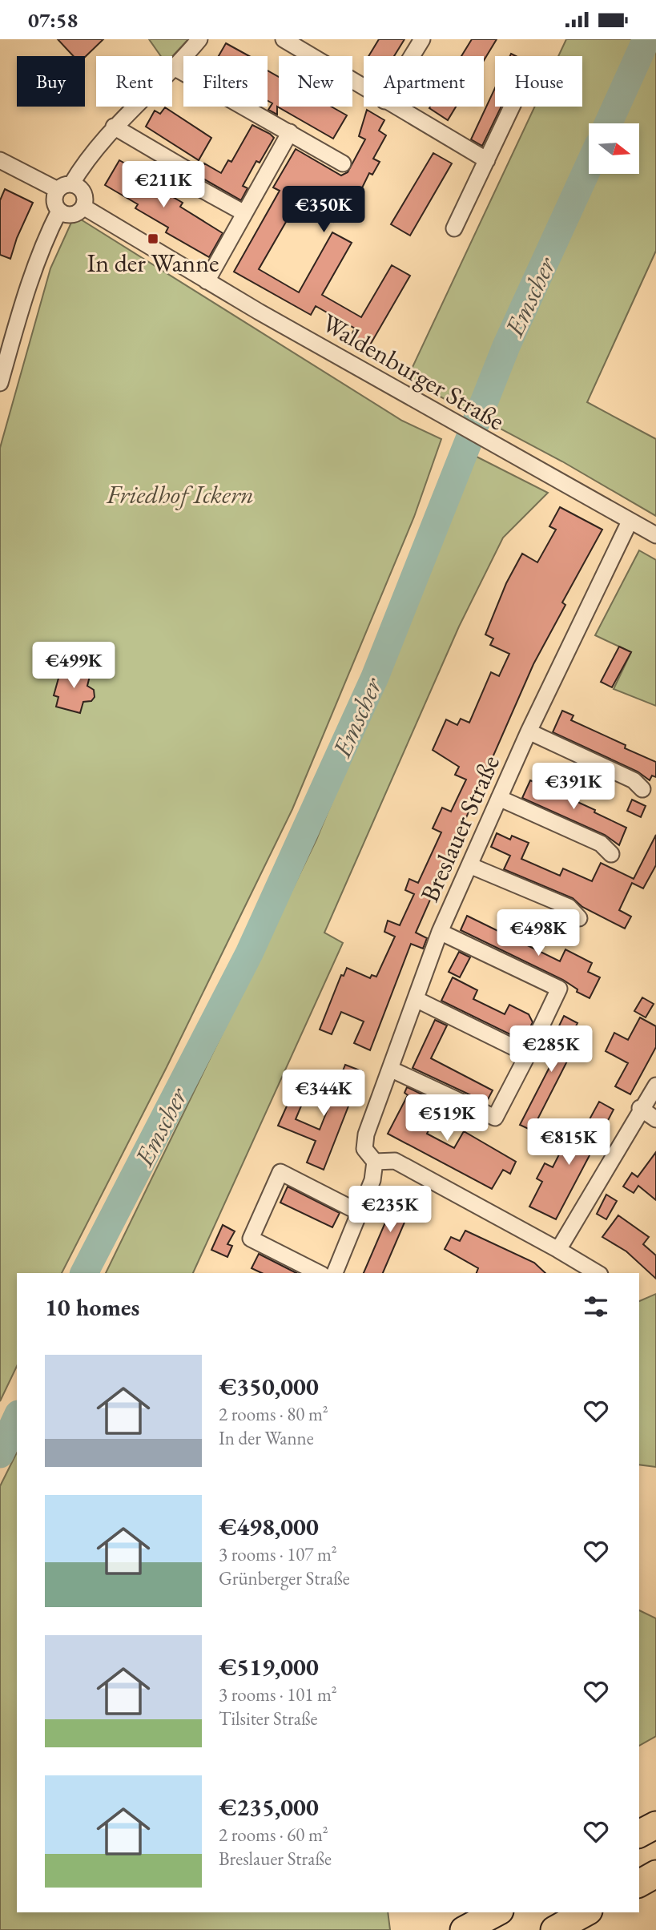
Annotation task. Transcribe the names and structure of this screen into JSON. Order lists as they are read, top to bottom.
{
  "streets": {
    "street": ["Waldenburger Straße", "Breslauer Straße"]
  },
  "crossings": [
    ["Waldenburger Straße", "Breslauer Straße"]
  ],
  "water": ["Emscher"],
  "parks": ["Friedhof Ickern"],
  "places": {
    "transit": ["In der Wanne"]
  },
  "north": "right",
  "page": {
    "status": "07:58",
    "chip": [
      "Buy",
      "Rent",
      "Filters",
      "New",
      "Apartment",
      "House"
    ],
    "price": [
      "€211K",
      "€350K",
      "€499K",
      "€391K",
      "€498K",
      "€285K",
      "€344K",
      "€519K",
      "€815K",
      "€235K"
    ],
    "heading": "10 homes",
    "list": [
      {
        "name": "€350,000",
        "note": "2 rooms · 80 m² · In der Wanne"
      },
      {
        "name": "€498,000",
        "note": "3 rooms · 107 m² · Grünberger Straße"
      },
      {
        "name": "€519,000",
        "note": "3 rooms · 101 m² · Tilsiter Straße"
      },
      {
        "name": "€235,000",
        "note": "2 rooms · 60 m² · Breslauer Straße"
      }
    ]
  }
}
